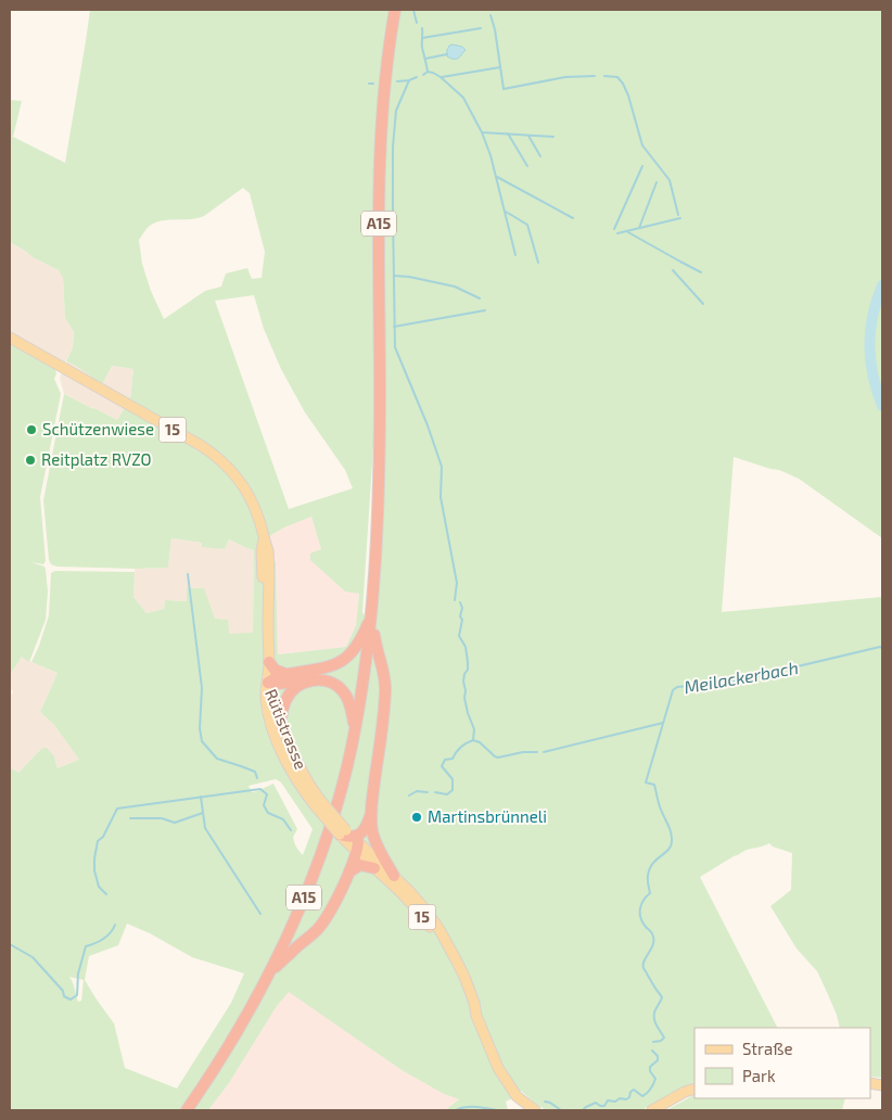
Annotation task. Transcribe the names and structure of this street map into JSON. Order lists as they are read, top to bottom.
{
  "streets": {
    "highway": ["A15"],
    "main road": ["15", "Rütistrasse"]
  },
  "crossings": [
    ["15", "Rütistrasse"]
  ],
  "water": ["Meilackerbach"],
  "places": ["Schützenwiese", "Reitplatz RVZO", "Martinsbrünneli"],
  "legend": ["Straße", "Park"]
}
